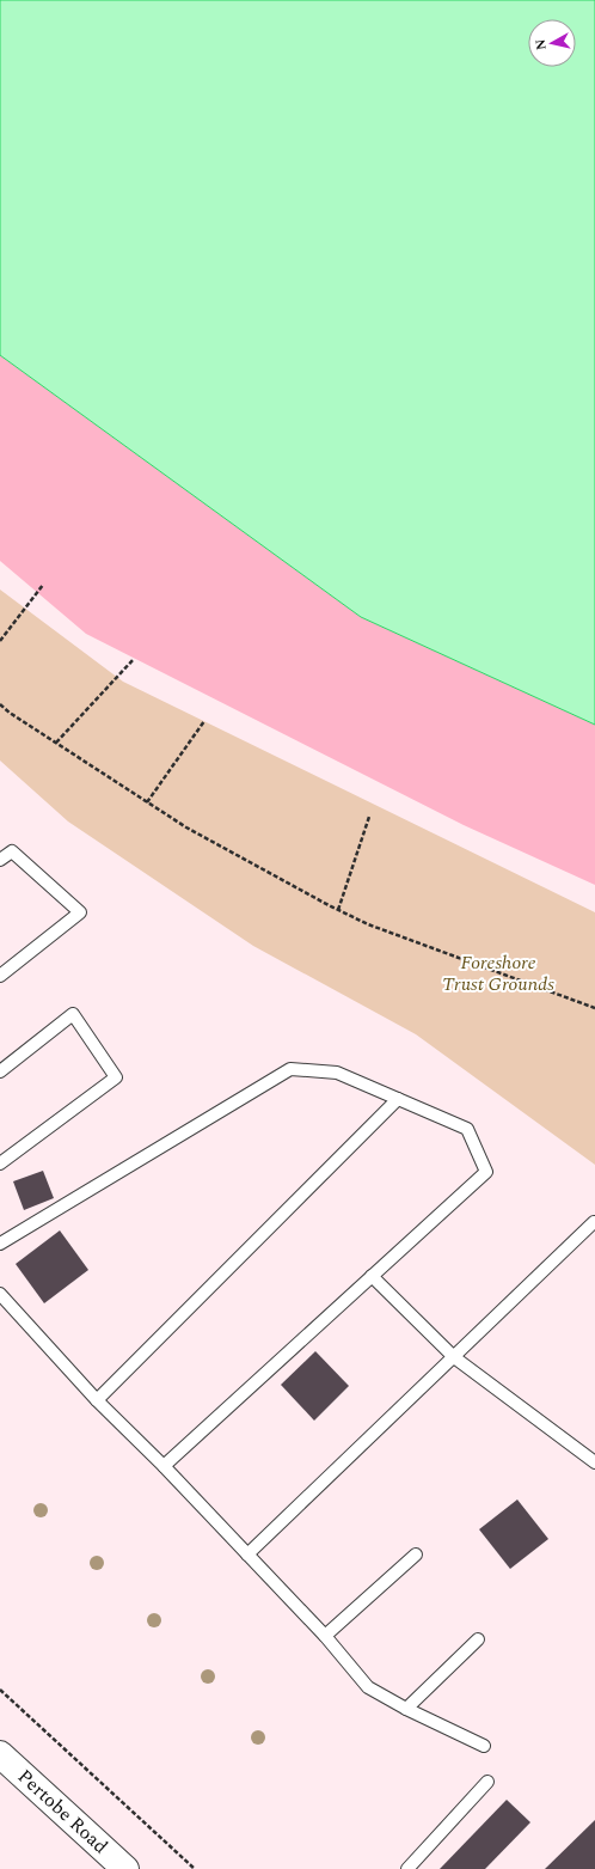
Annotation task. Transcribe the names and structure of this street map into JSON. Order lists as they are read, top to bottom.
{
  "streets": {
    "street": ["Pertobe Road"]
  },
  "parks": ["Foreshore Trust Grounds"],
  "north": "left"
}
